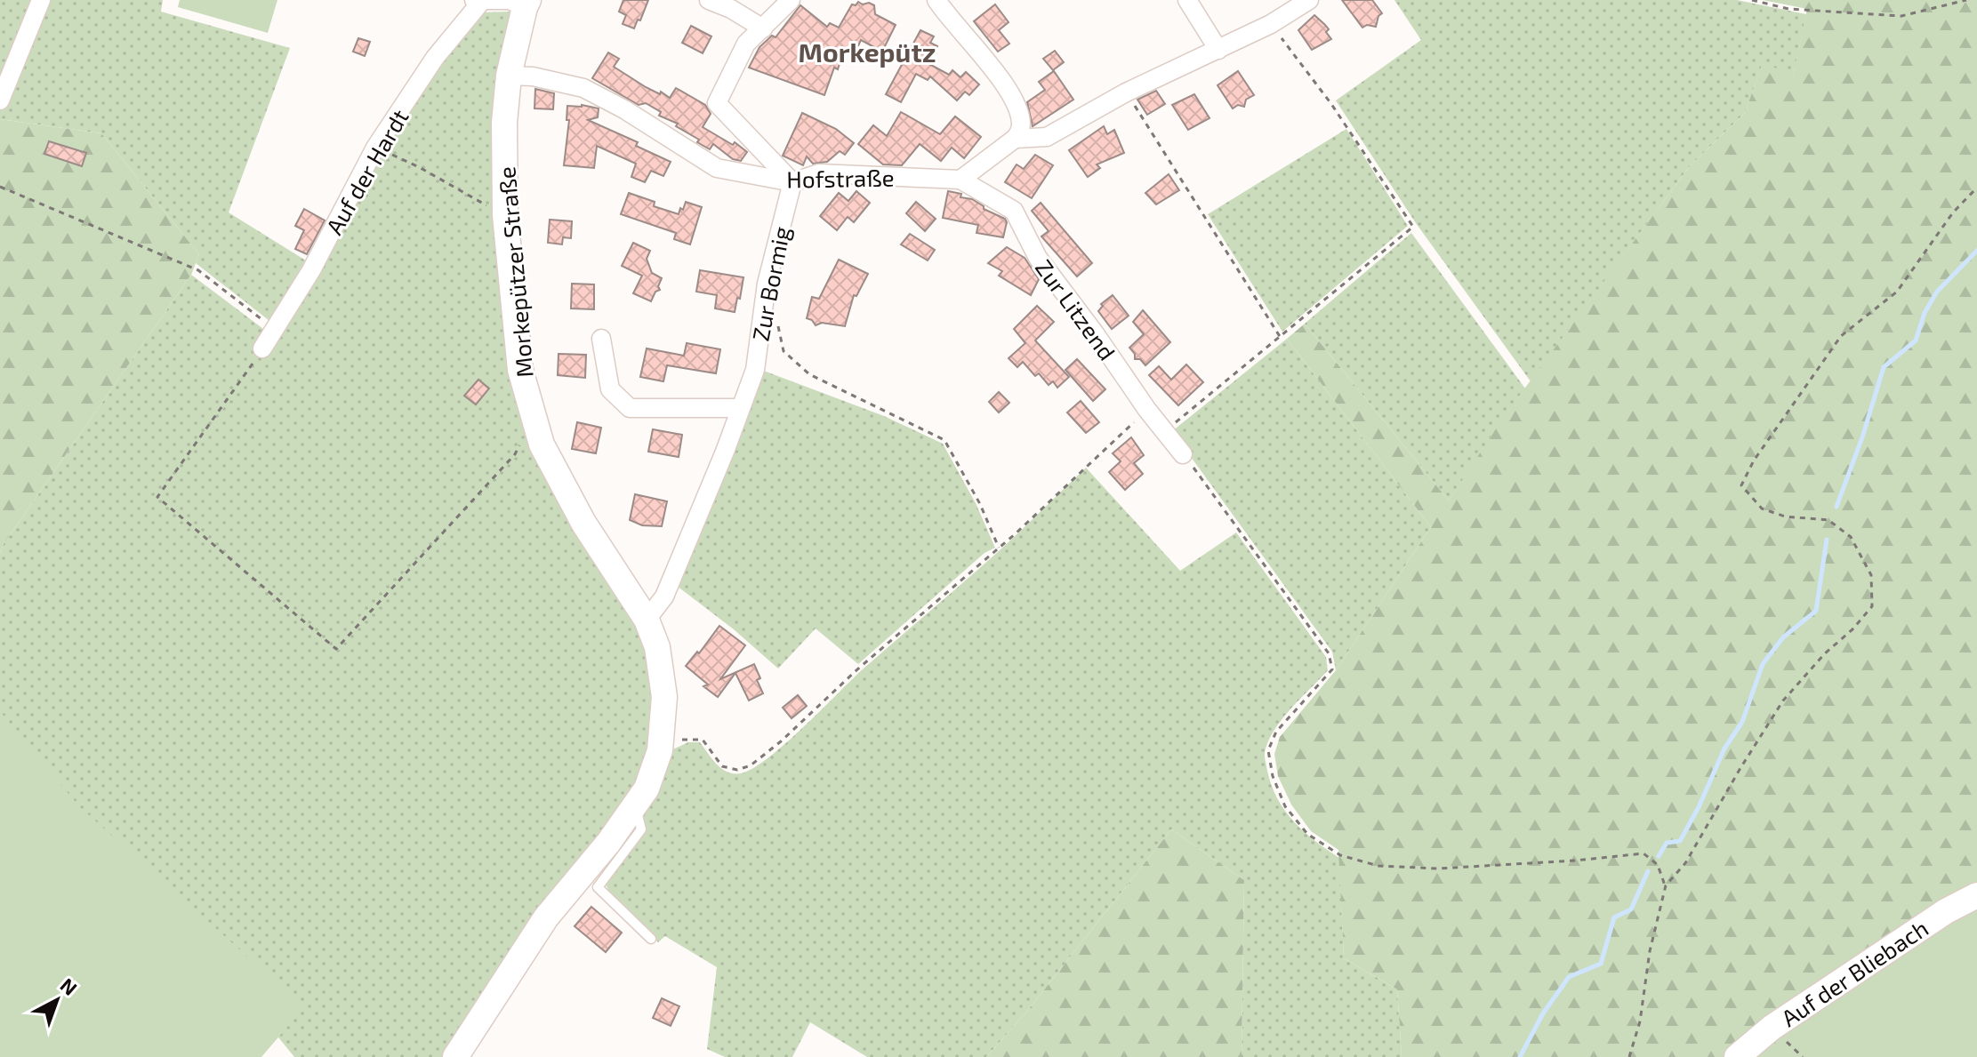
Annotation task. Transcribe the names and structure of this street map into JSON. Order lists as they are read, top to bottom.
{
  "streets": {
    "street": [
      "Auf der Hardt",
      "Hofstraße",
      "Morkepützer Straße",
      "Zur Bormig",
      "Zur Litzend",
      "Auf der Bliebach"
    ]
  },
  "crossings": [
    ["Auf der Hardt", "Morkepützer Straße"],
    ["Hofstraße", "Morkepützer Straße"],
    ["Hofstraße", "Zur Bormig"],
    ["Hofstraße", "Zur Litzend"],
    ["Morkepützer Straße", "Zur Bormig"]
  ],
  "districts": ["Morkepütz"],
  "north": "top right"
}
